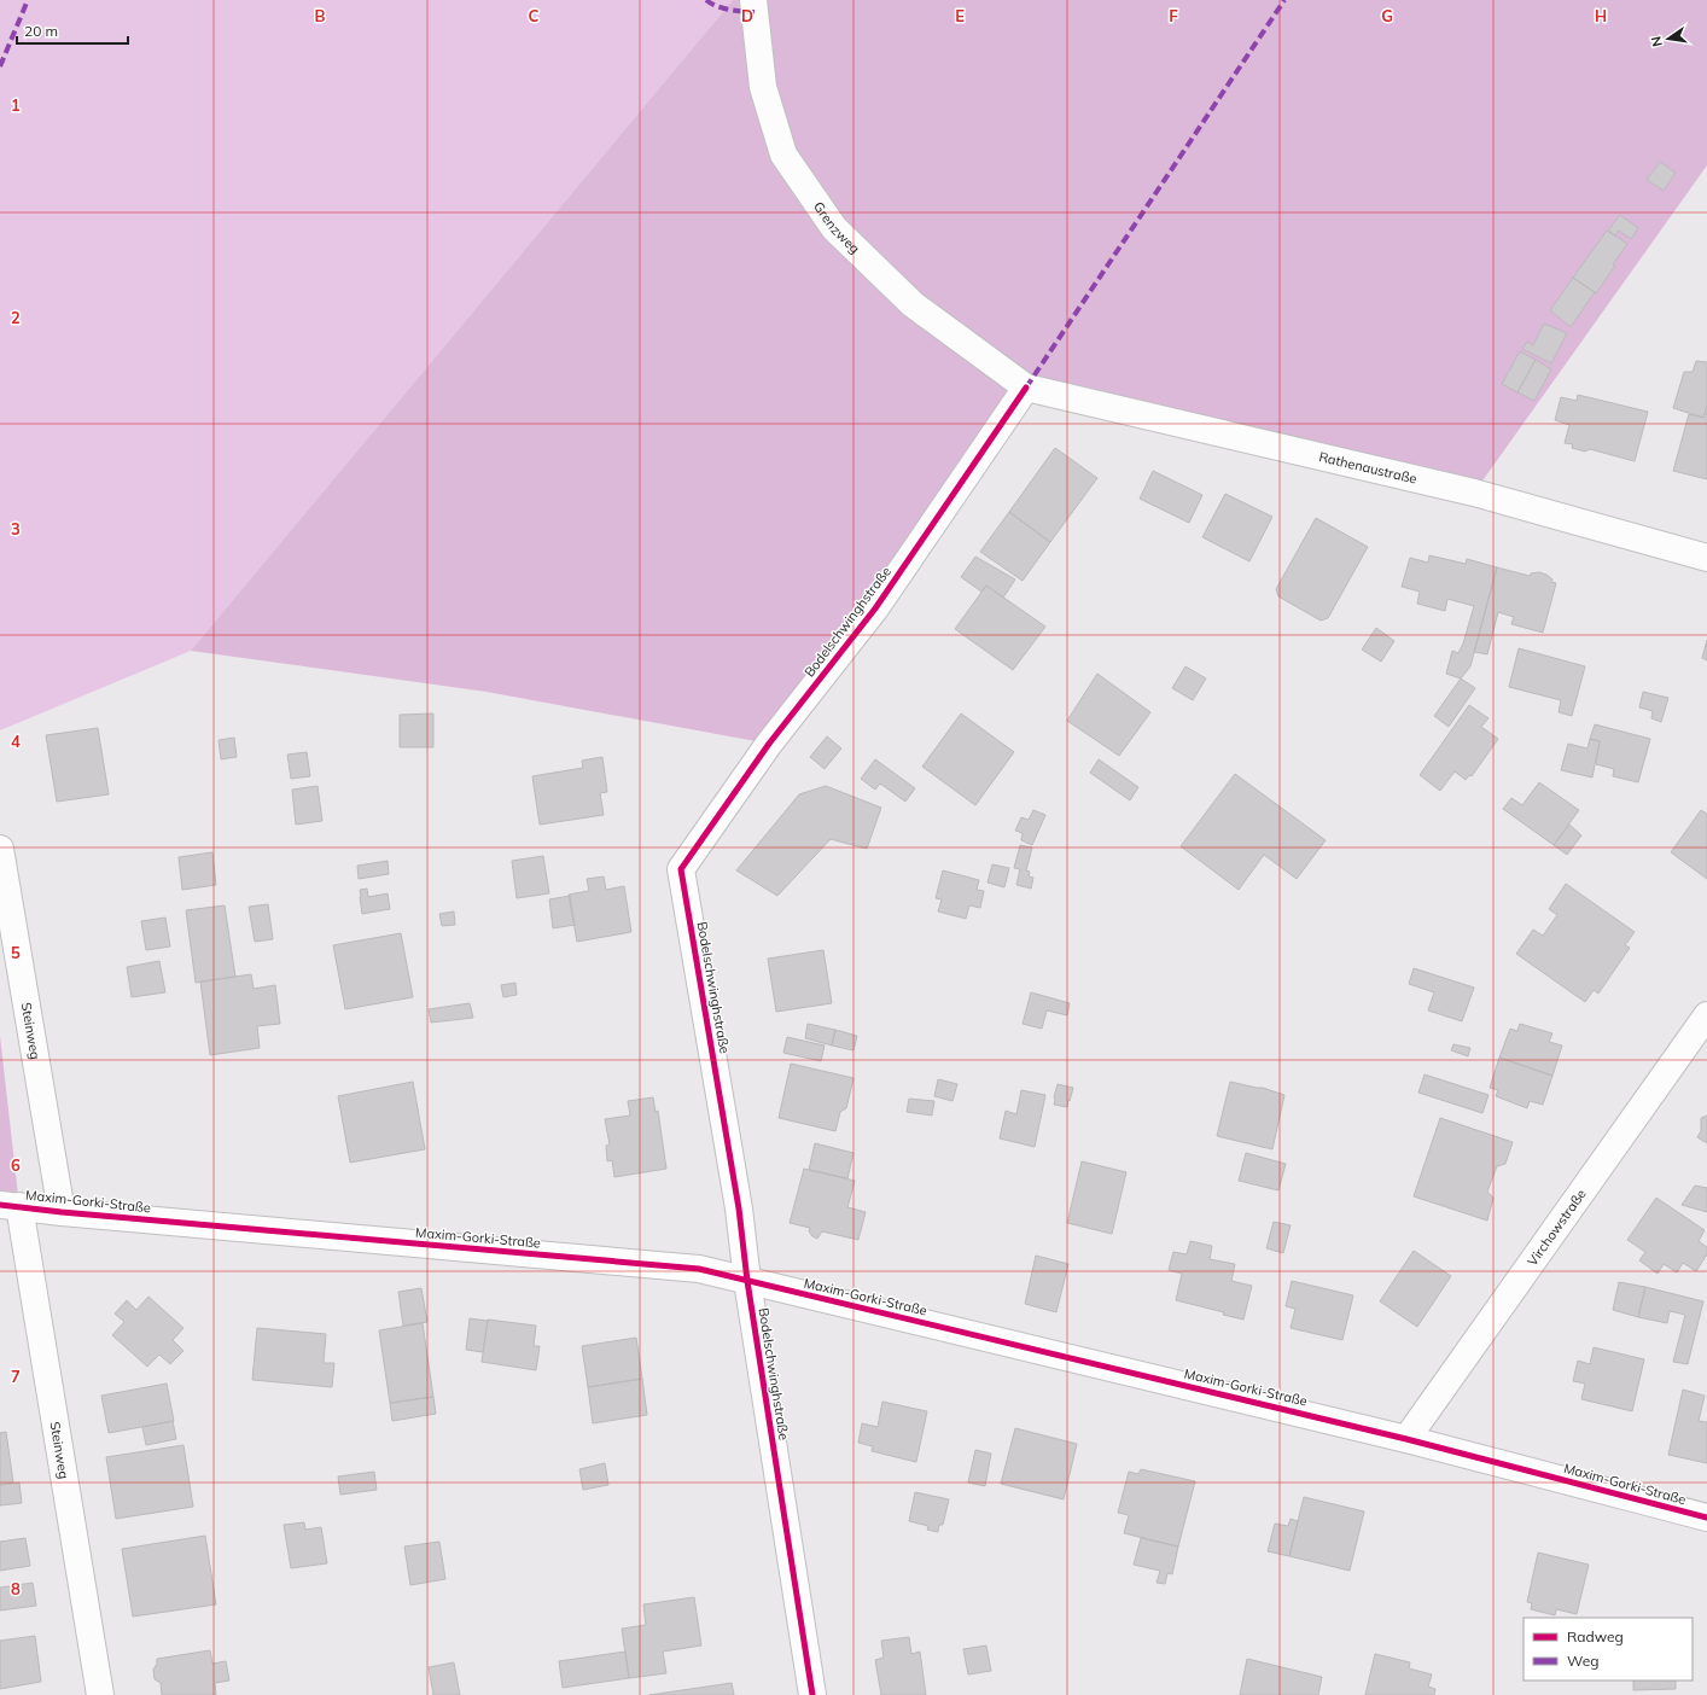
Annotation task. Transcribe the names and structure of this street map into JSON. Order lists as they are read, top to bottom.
{
  "streets": {
    "street": [
      "Grenzweg",
      "Rathenaustraße",
      "Bodelschwinghstraße",
      "Steinweg",
      "Maxim-Gorki-Straße",
      "Virchowstraße"
    ]
  },
  "crossings": [
    ["Grenzweg", "Rathenaustraße"],
    ["Grenzweg", "Bodelschwinghstraße"],
    ["Rathenaustraße", "Bodelschwinghstraße"],
    ["Bodelschwinghstraße", "Maxim-Gorki-Straße"],
    ["Steinweg", "Maxim-Gorki-Straße"],
    ["Maxim-Gorki-Straße", "Virchowstraße"]
  ],
  "legend": ["Radweg", "Weg"],
  "scale_bar": "20 m",
  "north": "left",
  "grid": {
    "columns": [
      "B",
      "C",
      "D",
      "E",
      "F",
      "G",
      "H"
    ],
    "rows": [
      "1",
      "2",
      "3",
      "4",
      "5",
      "6",
      "7",
      "8"
    ]
  }
}
